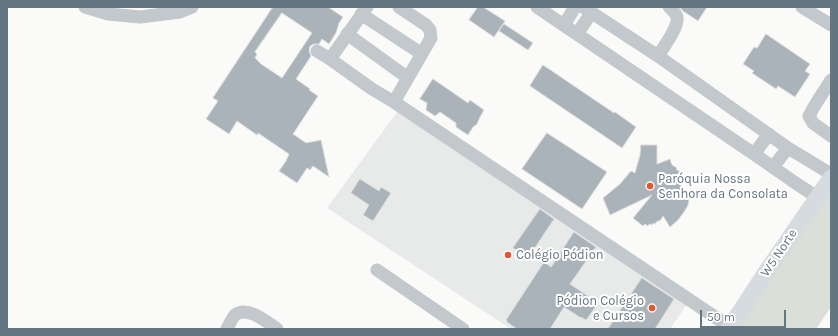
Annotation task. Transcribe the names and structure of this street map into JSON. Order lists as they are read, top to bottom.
{
  "streets": {
    "main road": ["W5 Norte"]
  },
  "places": ["Paróquia Nossa Senhora da Consolata", "Colégio Pódion", "Pódion Colégio e Cursos"],
  "scale_bar": "50 m"
}
